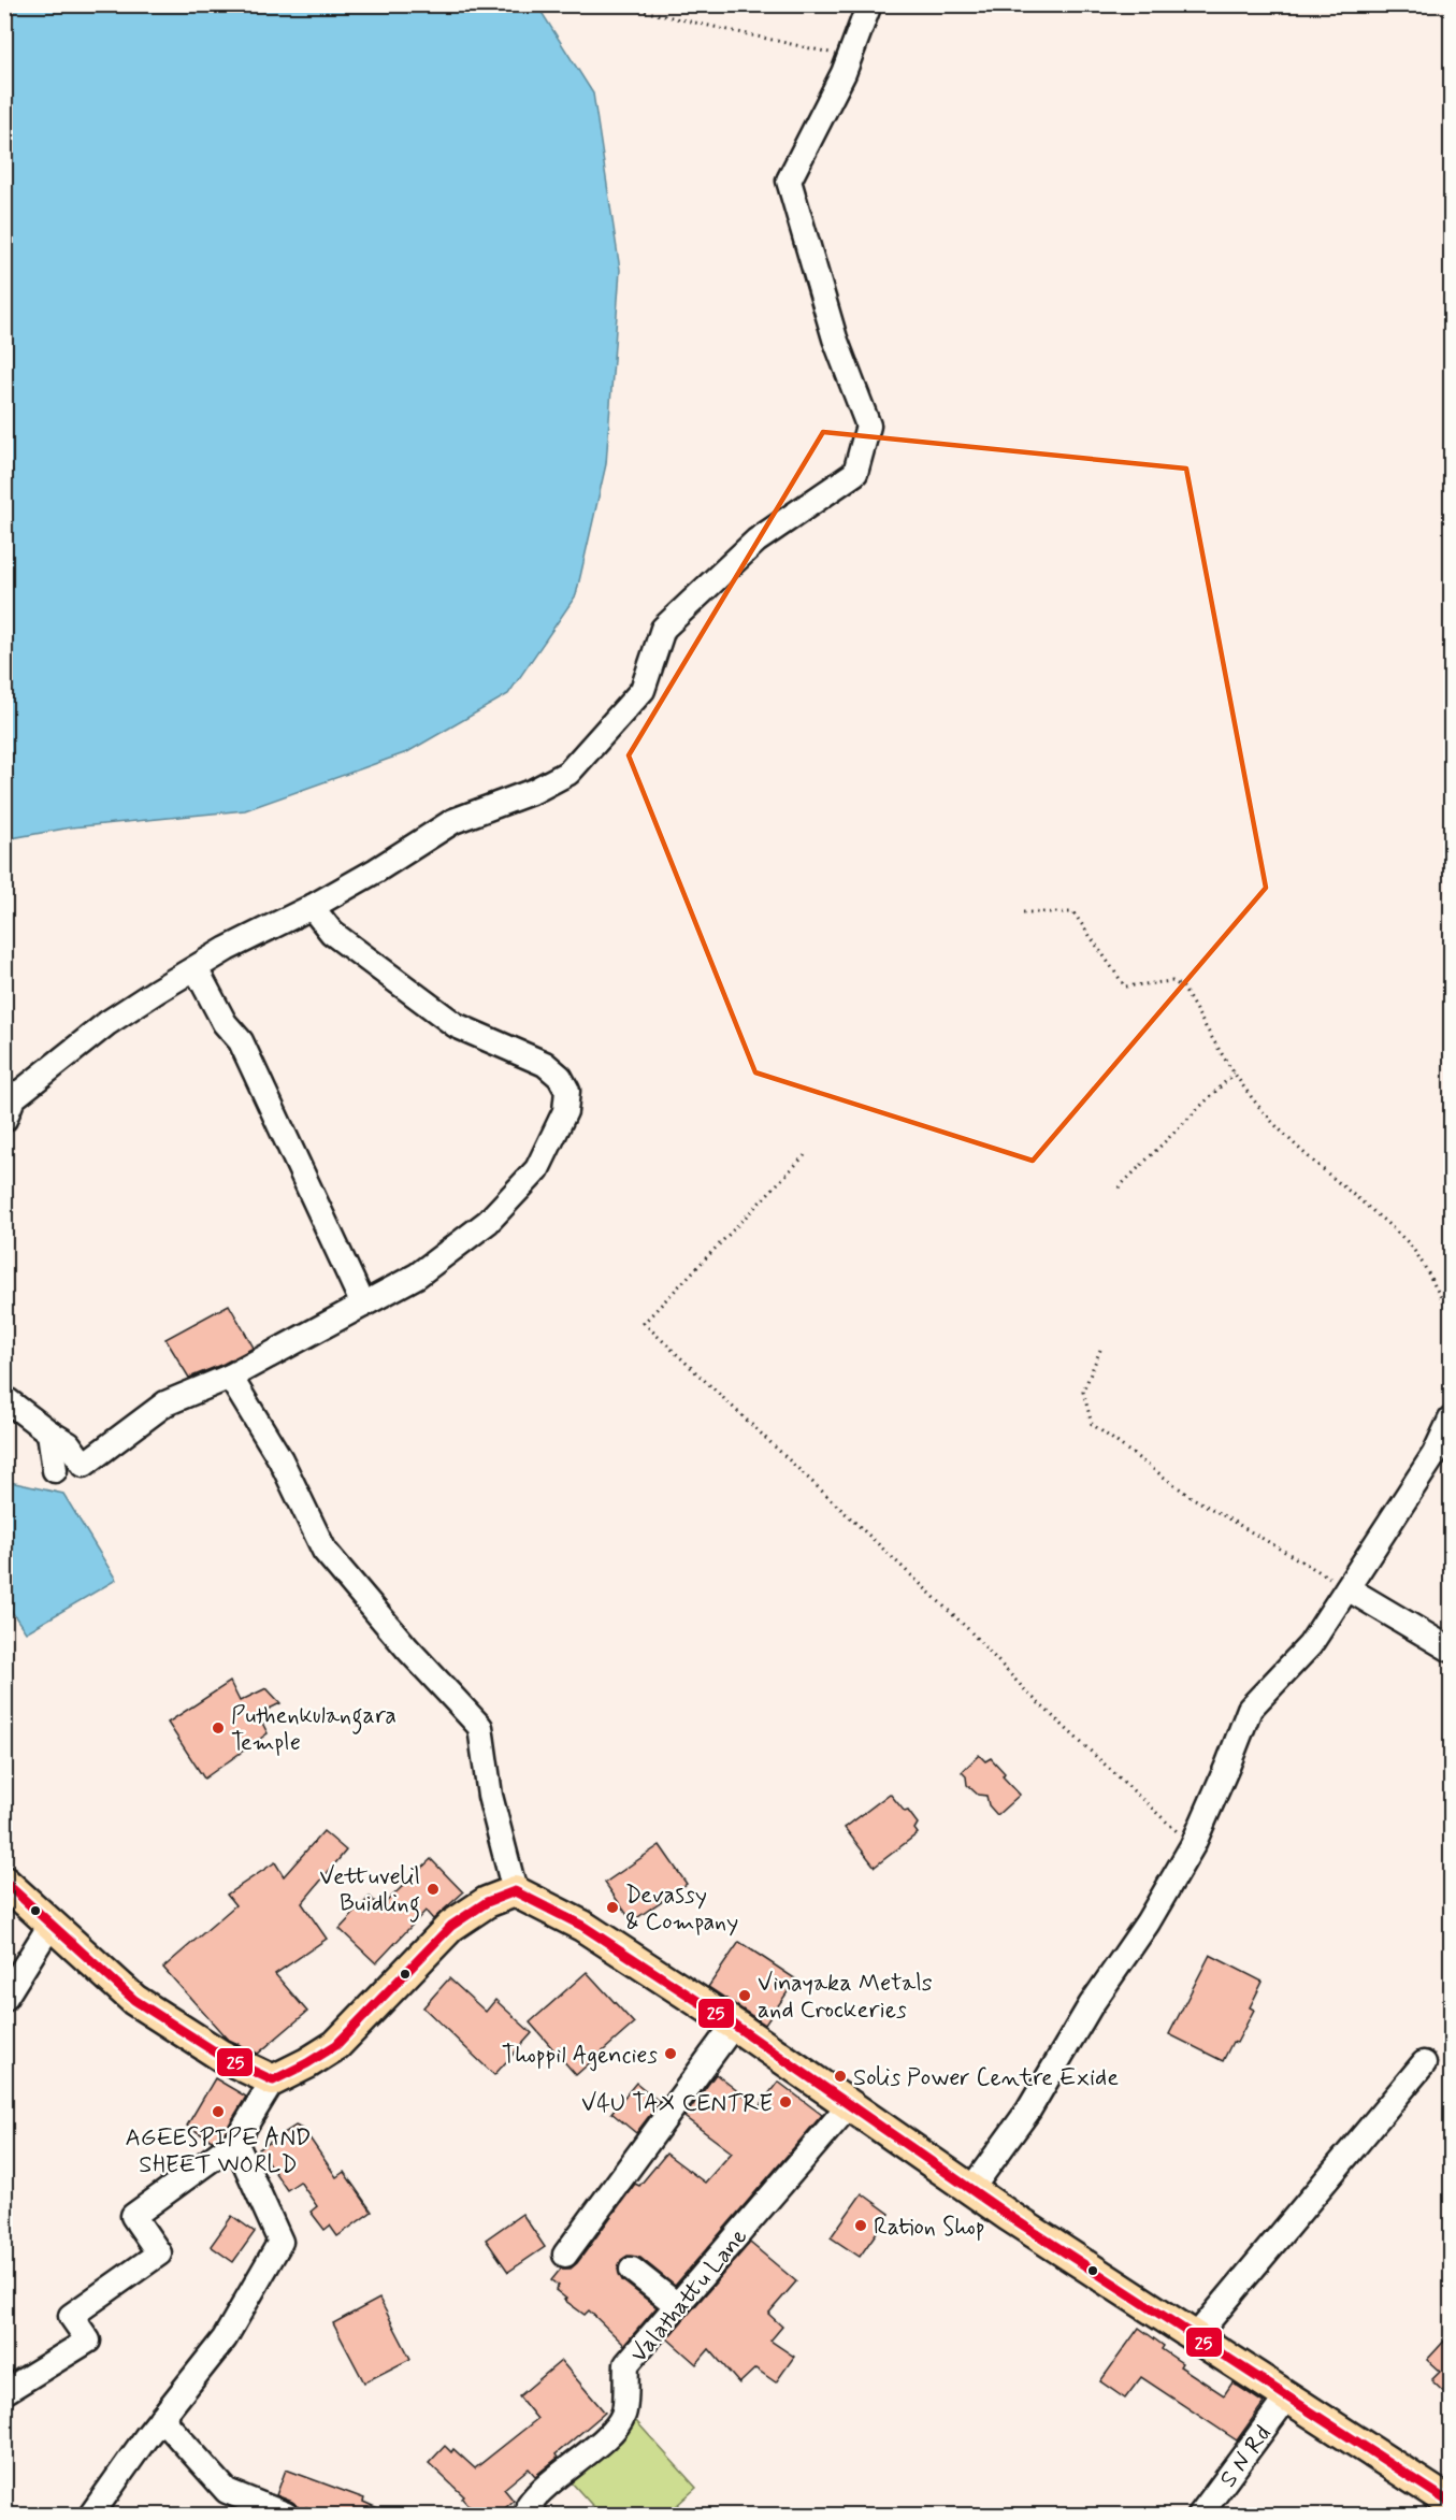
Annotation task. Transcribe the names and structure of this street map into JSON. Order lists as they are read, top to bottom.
{
  "streets": {
    "street": ["Valathattu Lane", "S N Rd"]
  },
  "places": [
    "Puthenkulangara Temple",
    "Vettuvelil Buidling",
    "Devassy & Company",
    "Vinayaka Metals and Crockeries",
    "Thoppil Agencies",
    "Solis Power Centre Exide",
    "V4U TAX CENTRE",
    "AGEESPIPE AND SHEET WORLD",
    "Ration Shop"
  ],
  "lines": ["transit line 25"]
}
